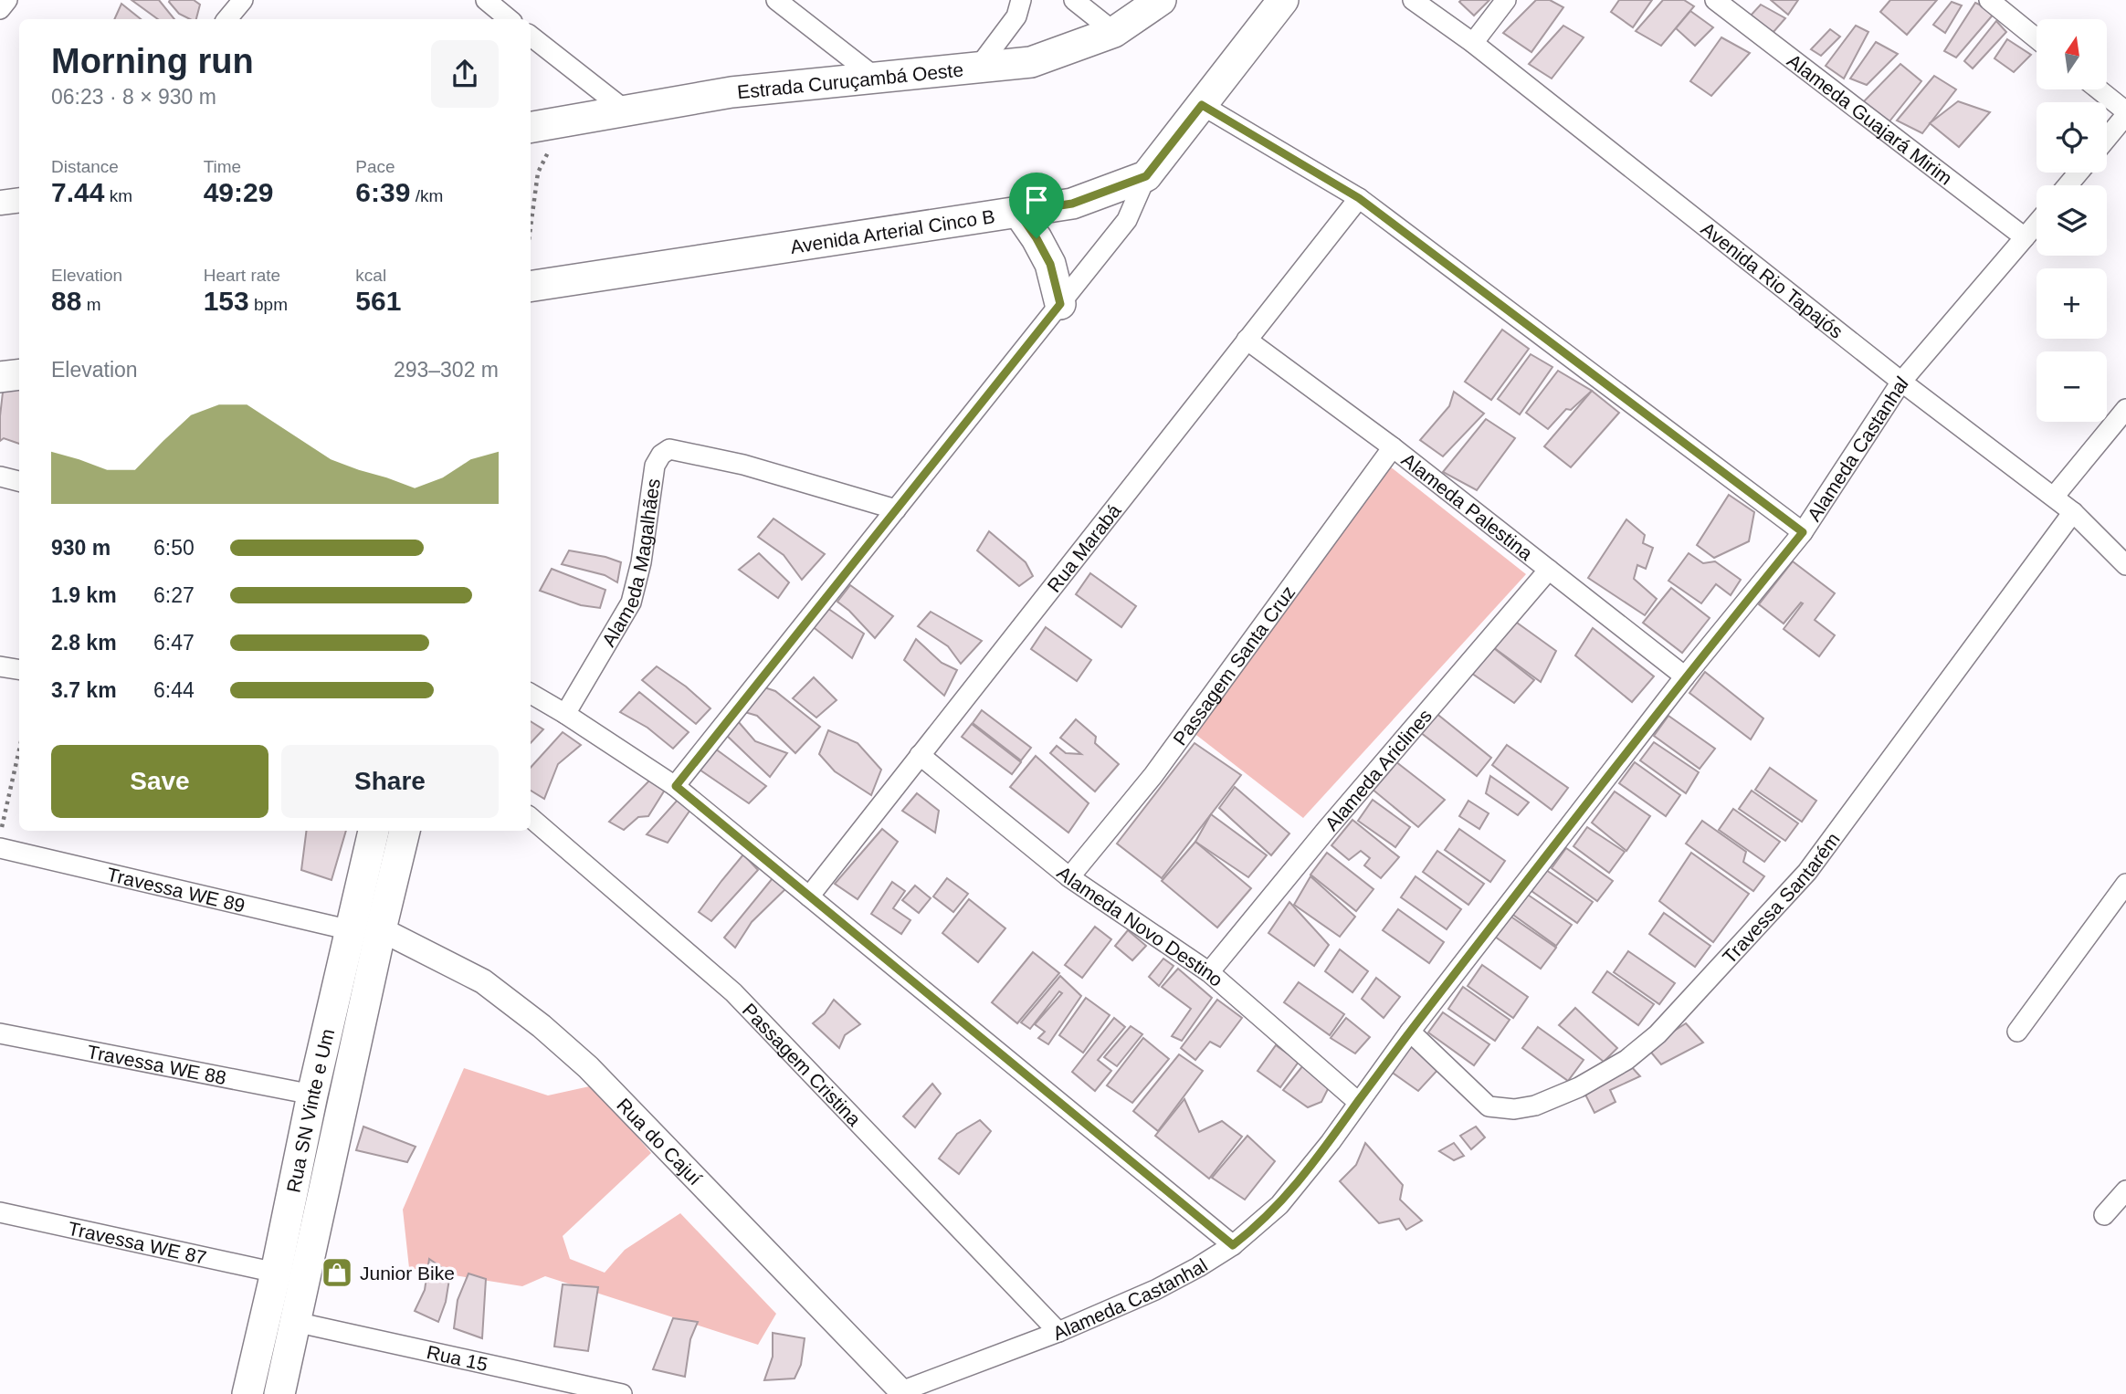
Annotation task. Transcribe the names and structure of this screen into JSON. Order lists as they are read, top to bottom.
{
  "streets": {
    "main road": ["Estrada Curuçambá Oeste", "Avenida Arterial Cinco B", "Rua SN Vinte e Um"],
    "street": [
      "Alameda Guajará Mirim",
      "Avenida Rio Tapajós",
      "Alameda Castanhal",
      "Alameda Palestina",
      "Rua Marabá",
      "Alameda Magalhães",
      "Passagem Santa Cruz",
      "Alameda Ariclines",
      "Travessa WE 89",
      "Travessa Santarém",
      "Alameda Novo Destino",
      "Travessa WE 88",
      "Passagem Cristina",
      "Rua do Cajuí",
      "Travessa WE 87",
      "Rua 15"
    ]
  },
  "crossings": [
    ["Alameda Guajará Mirim", "Alameda Castanhal"],
    ["Avenida Rio Tapajós", "Alameda Castanhal"],
    ["Avenida Rio Tapajós", "Travessa Santarém"],
    ["Alameda Castanhal", "Alameda Palestina"],
    ["Alameda Castanhal", "Travessa Santarém"],
    ["Alameda Castanhal", "Alameda Novo Destino"],
    ["Alameda Castanhal", "Passagem Cristina"],
    ["Alameda Castanhal", "Rua do Cajuí"],
    ["Alameda Palestina", "Rua Marabá"],
    ["Alameda Palestina", "Passagem Santa Cruz"],
    ["Alameda Palestina", "Alameda Ariclines"],
    ["Rua Marabá", "Alameda Novo Destino"],
    ["Passagem Santa Cruz", "Alameda Novo Destino"],
    ["Alameda Ariclines", "Alameda Novo Destino"],
    ["Travessa WE 89", "Rua SN Vinte e Um"],
    ["Travessa WE 88", "Rua SN Vinte e Um"],
    ["Rua SN Vinte e Um", "Rua do Cajuí"],
    ["Rua SN Vinte e Um", "Travessa WE 87"],
    ["Rua SN Vinte e Um", "Rua 15"]
  ],
  "places": {
    "shop": ["Junior Bike"]
  },
  "north": "top",
  "page": {
    "map_buttons": ["+", "−"],
    "heading": ["Morning run", "06:23 · 8 × 930 m"],
    "stats": [
      ["Distance", "7.44 km"],
      ["Time", "49:29"],
      ["Pace", "6:39 /km"],
      ["Elevation", "88 m"],
      ["Heart rate", "153 bpm"],
      ["kcal", "561"]
    ],
    "chart": ["Elevation", "293–302 m"],
    "list": [
      {
        "name": "930 m",
        "note": "6:50"
      },
      {
        "name": "1.9 km",
        "note": "6:27"
      },
      {
        "name": "2.8 km",
        "note": "6:47"
      },
      {
        "name": "3.7 km",
        "note": "6:44"
      }
    ],
    "buttons": ["Save", "Share"]
  }
}
